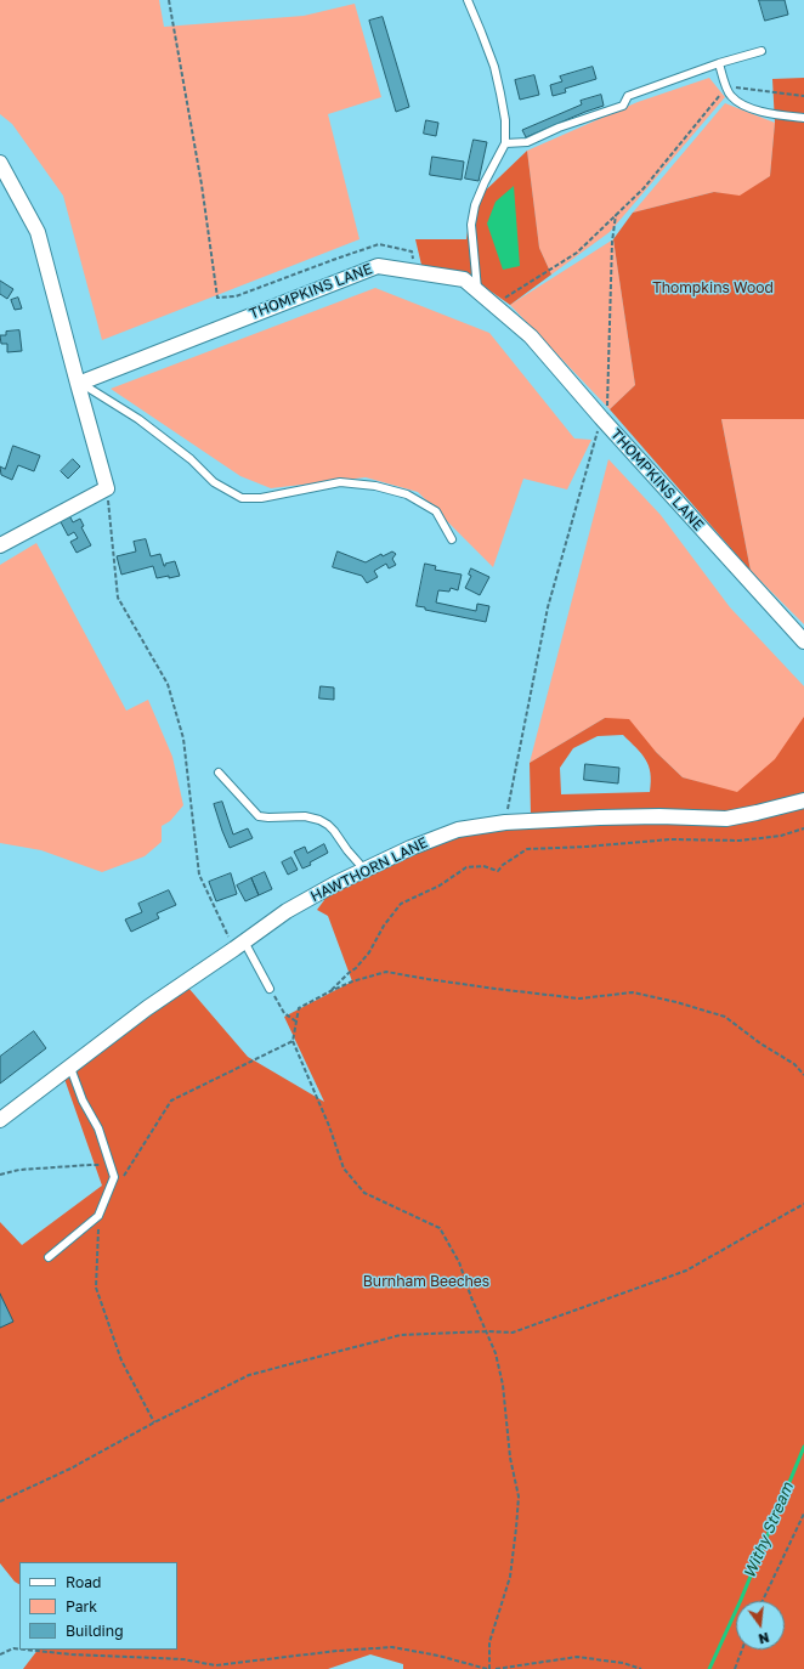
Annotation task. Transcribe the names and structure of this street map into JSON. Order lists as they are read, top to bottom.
{
  "streets": {
    "street": ["THOMPKINS LANE", "HAWTHORN LANE"]
  },
  "water": ["Withy Stream"],
  "parks": ["Thompkins Wood", "Burnham Beeches"],
  "legend": ["Road", "Park", "Building"],
  "north": "bottom"
}
